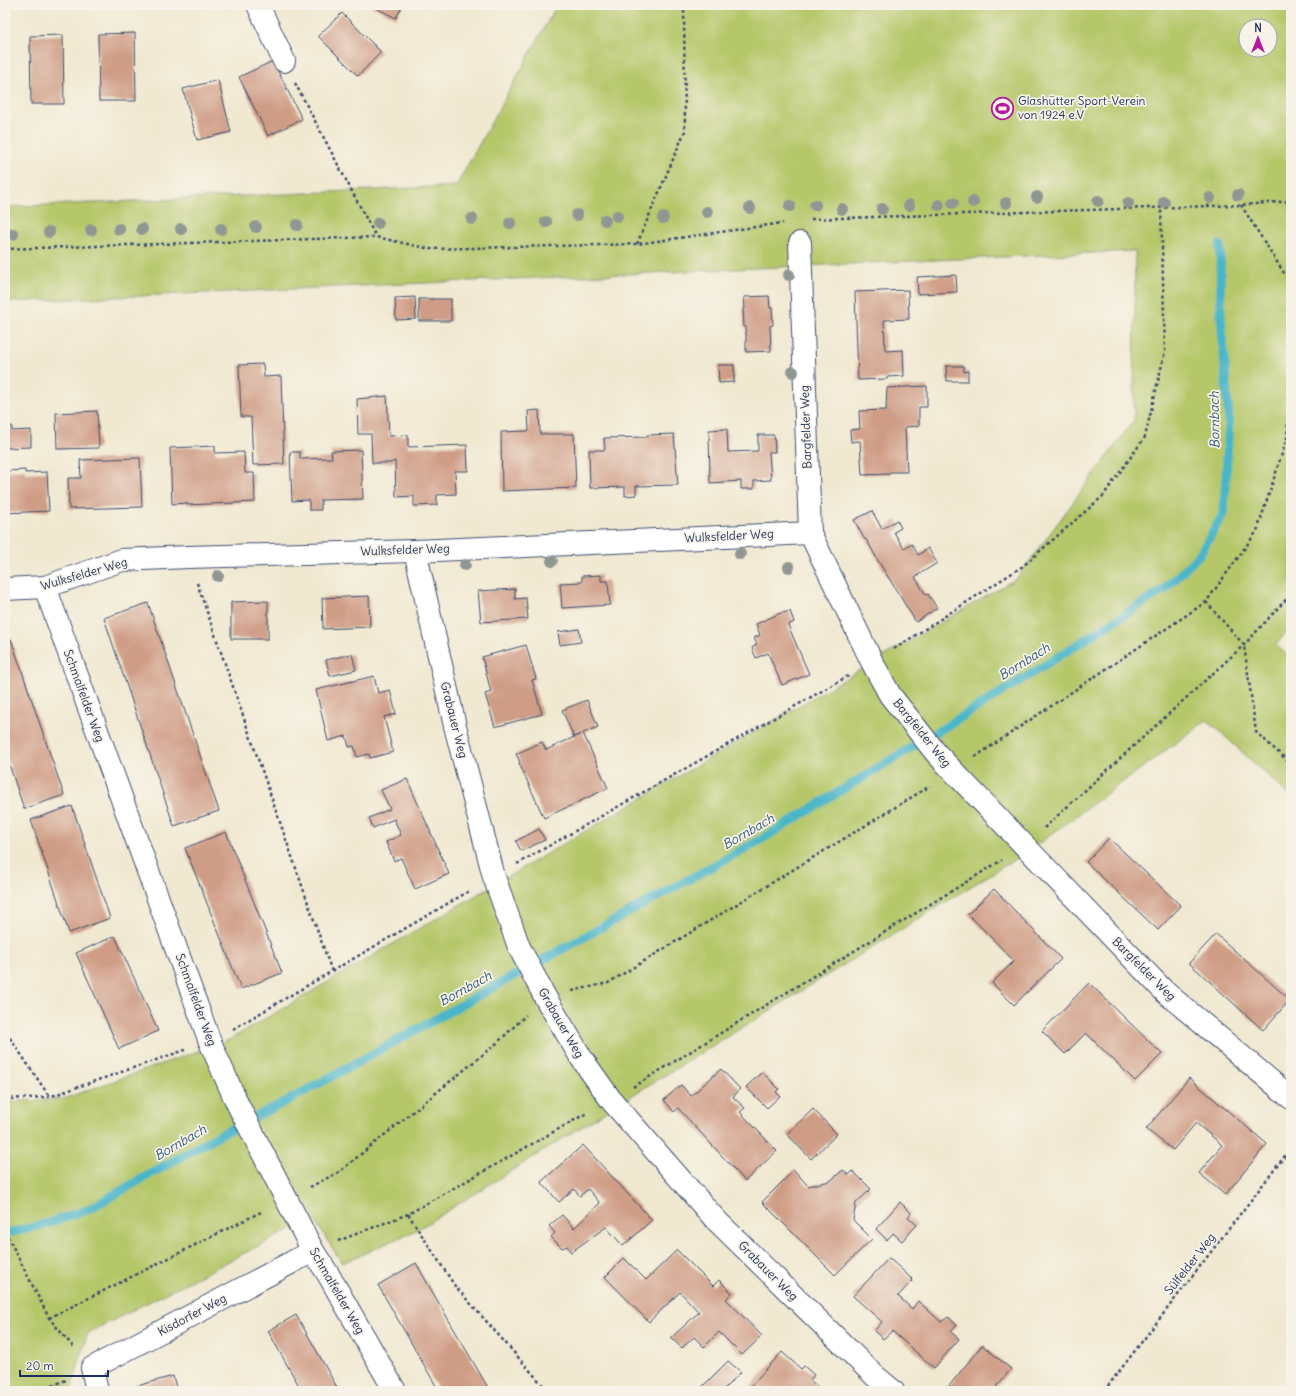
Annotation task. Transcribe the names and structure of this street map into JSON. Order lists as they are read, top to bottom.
{
  "streets": {
    "street": [
      "Bargfelder Weg",
      "Wulksfelder Weg",
      "Schmalfelder Weg",
      "Grabauer Weg",
      "Kisdorfer Weg"
    ],
    "path": ["Sülfelder Weg"]
  },
  "crossings": [
    ["Bargfelder Weg", "Wulksfelder Weg"],
    ["Wulksfelder Weg", "Schmalfelder Weg"],
    ["Wulksfelder Weg", "Grabauer Weg"],
    ["Schmalfelder Weg", "Kisdorfer Weg"]
  ],
  "water": ["Bornbach"],
  "places": {
    "sports": ["Glashütter Sport-Verein von 1924 e.V"]
  },
  "scale_bar": "20 m",
  "north": "top"
}
